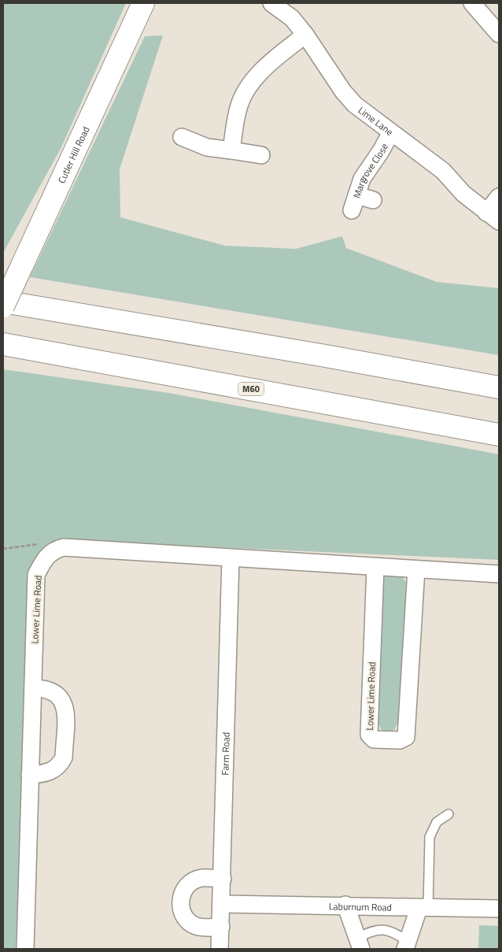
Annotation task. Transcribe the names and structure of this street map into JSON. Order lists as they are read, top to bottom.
{
  "streets": {
    "main road": ["Cutler Hill Road", "M60"],
    "street": [
      "Lime Lane",
      "Margrove Close",
      "Lower Lime Road",
      "Farm Road",
      "Laburnum Road"
    ]
  },
  "crossings": [
    ["Lime Lane", "Margrove Close"],
    ["Farm Road", "Laburnum Road"]
  ]
}
